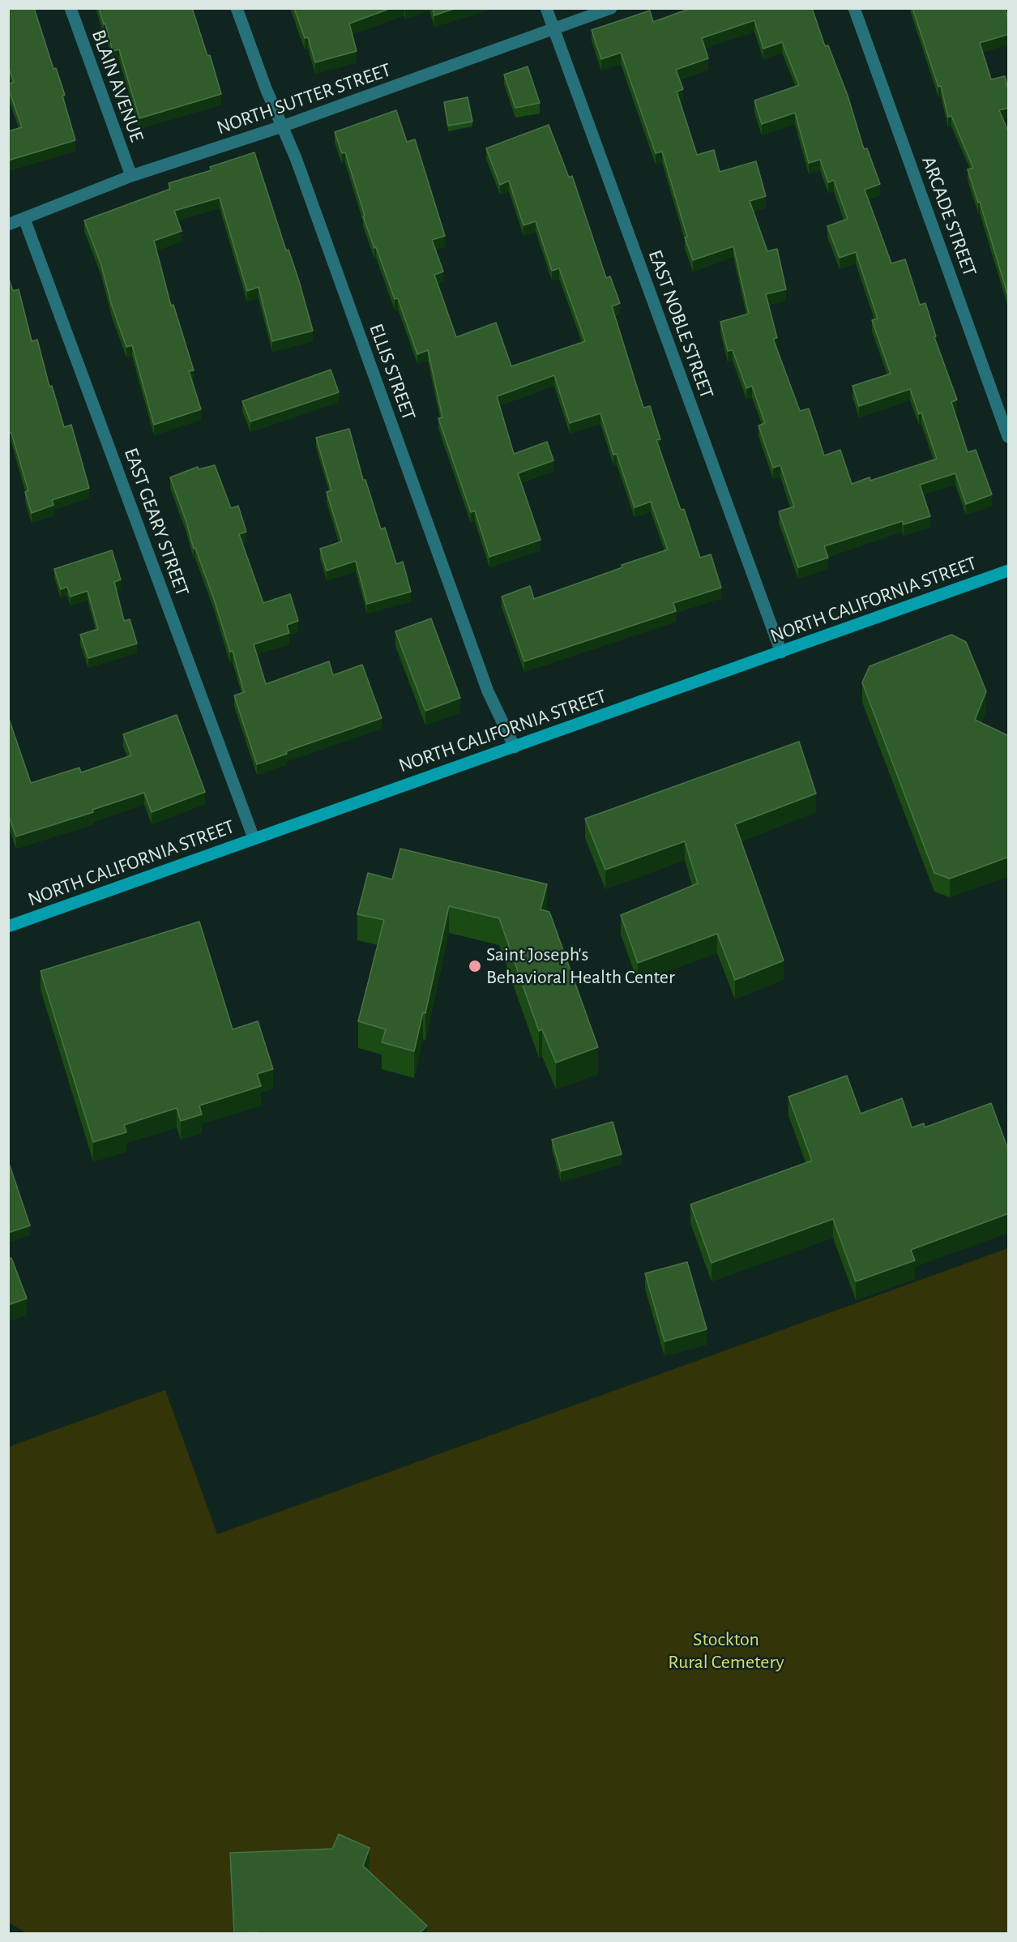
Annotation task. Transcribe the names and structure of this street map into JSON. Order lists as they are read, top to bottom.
{
  "streets": {
    "street": [
      "BLAIN AVENUE",
      "NORTH SUTTER STREET",
      "ARCADE STREET",
      "EAST NOBLE STREET",
      "ELLIS STREET",
      "EAST GEARY STREET",
      "NORTH CALIFORNIA STREET"
    ]
  },
  "crossings": [
    ["BLAIN AVENUE", "NORTH SUTTER STREET"],
    ["NORTH SUTTER STREET", "EAST NOBLE STREET"],
    ["NORTH SUTTER STREET", "ELLIS STREET"],
    ["NORTH SUTTER STREET", "EAST GEARY STREET"],
    ["EAST NOBLE STREET", "NORTH CALIFORNIA STREET"],
    ["ELLIS STREET", "NORTH CALIFORNIA STREET"],
    ["EAST GEARY STREET", "NORTH CALIFORNIA STREET"]
  ],
  "parks": ["Stockton Rural Cemetery"],
  "places": ["Saint Joseph's Behavioral Health Center"]
}
